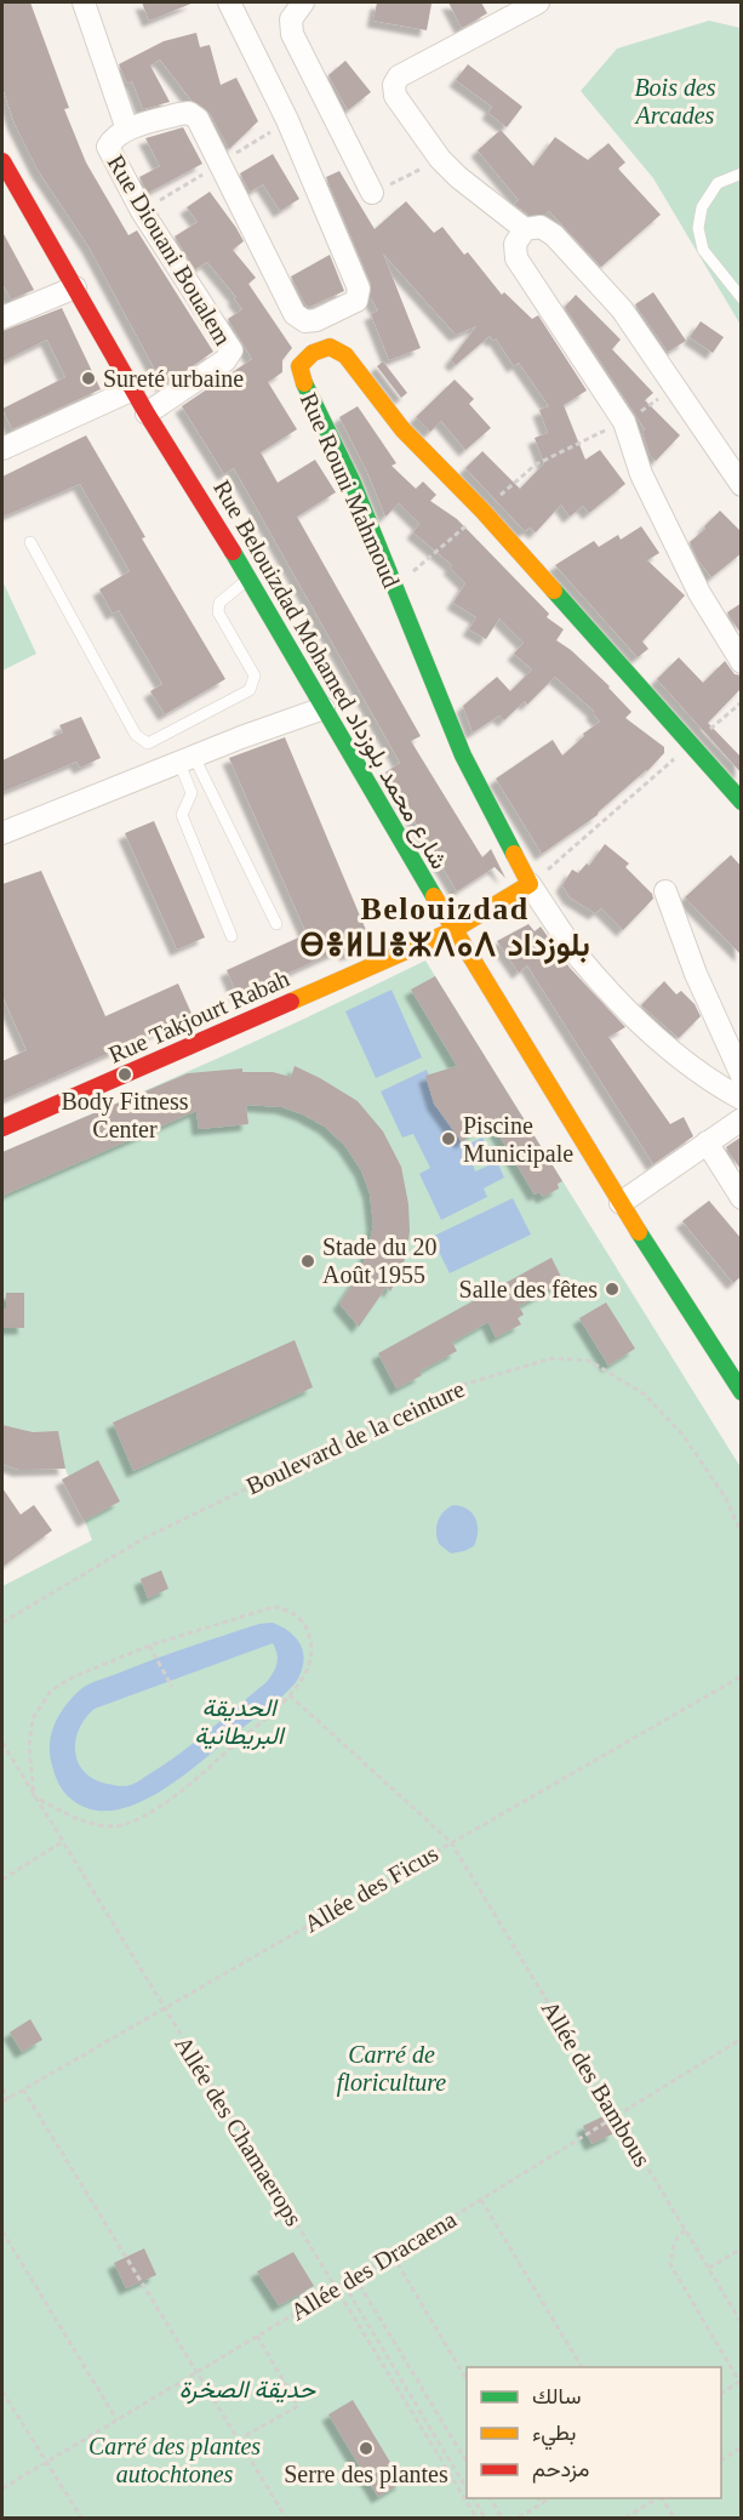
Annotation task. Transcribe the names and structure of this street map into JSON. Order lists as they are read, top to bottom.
{
  "streets": {
    "street": [
      "Rue Diouani Boualem",
      "Rue Rouni Mahmoud",
      "Rue Belouizdad Mohamed شارع محمد بلوزداد",
      "Rue Takjourt Rabah"
    ],
    "path": [
      "Boulevard de la ceinture",
      "Allée des Ficus",
      "Allée des Bambous",
      "Allée des Chamaerops",
      "Allée des Dracaena"
    ]
  },
  "crossings": [
    ["Rue Diouani Boualem", "Rue Belouizdad Mohamed شارع محمد بلوزداد"],
    ["Rue Belouizdad Mohamed شارع محمد بلوزداد", "Rue Takjourt Rabah"],
    ["Allée des Ficus", "Allée des Bambous"],
    ["Allée des Ficus", "Allée des Chamaerops"],
    ["Allée des Bambous", "Allée des Dracaena"],
    ["Allée des Chamaerops", "Allée des Dracaena"]
  ],
  "districts": ["Belouizdad ⴱⴻⵍⵡⴻⵣⴷⴰⴷ بلوزداد"],
  "parks": [
    "Bois des Arcades",
    "الحديقة البريطانية",
    "Carré de floriculture",
    "حديقة الصخرة",
    "Carré des plantes autochtones"
  ],
  "places": [
    "Sureté urbaine",
    "Body Fitness Center",
    "Piscine Municipale",
    "Stade du 20 Août 1955",
    "Salle des fêtes",
    "Serre des plantes"
  ],
  "legend": ["سالك", "بطيء", "مزدحم"]
}
